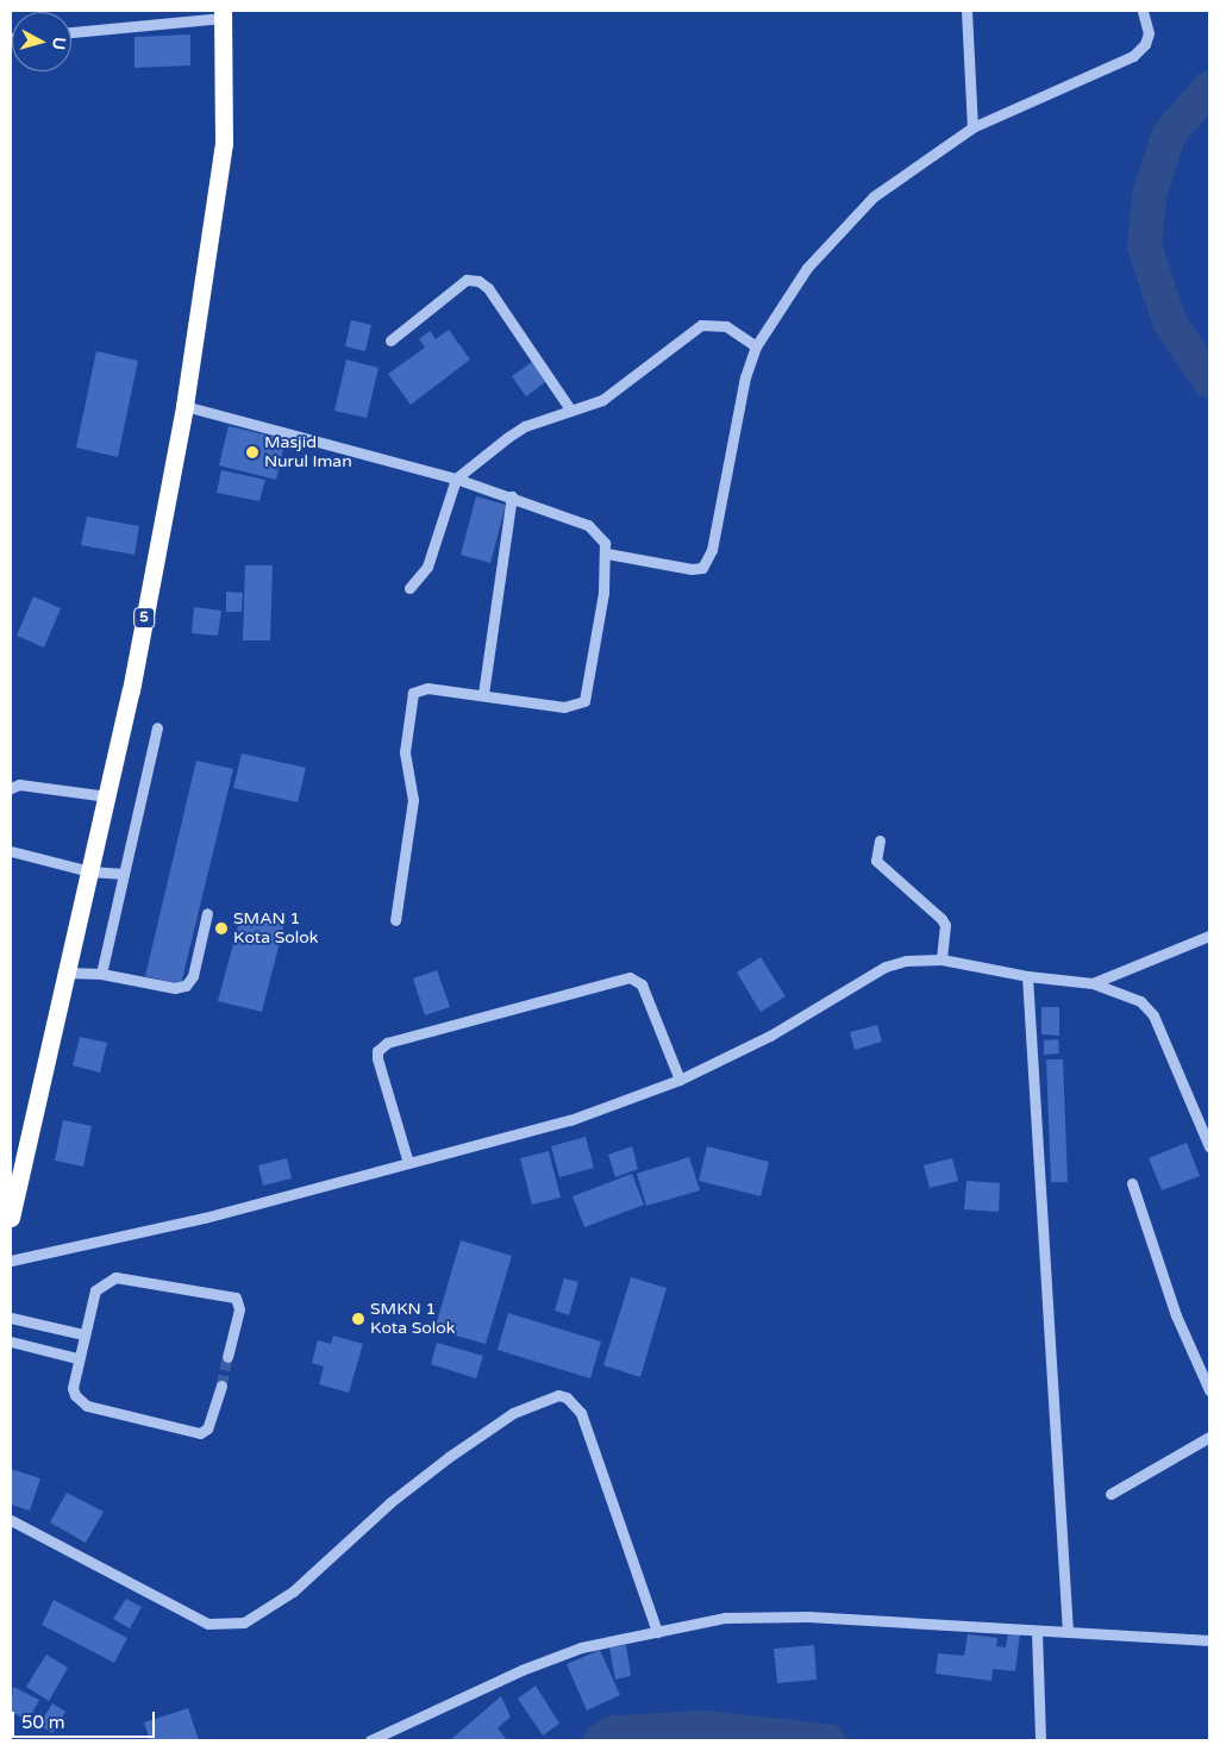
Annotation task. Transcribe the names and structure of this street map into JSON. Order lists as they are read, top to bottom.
{
  "streets": {
    "highway": ["5"]
  },
  "places": ["Masjid Nurul Iman", "SMAN 1 Kota Solok", "SMKN 1 Kota Solok"],
  "scale_bar": "50 m",
  "north": "right"
}
